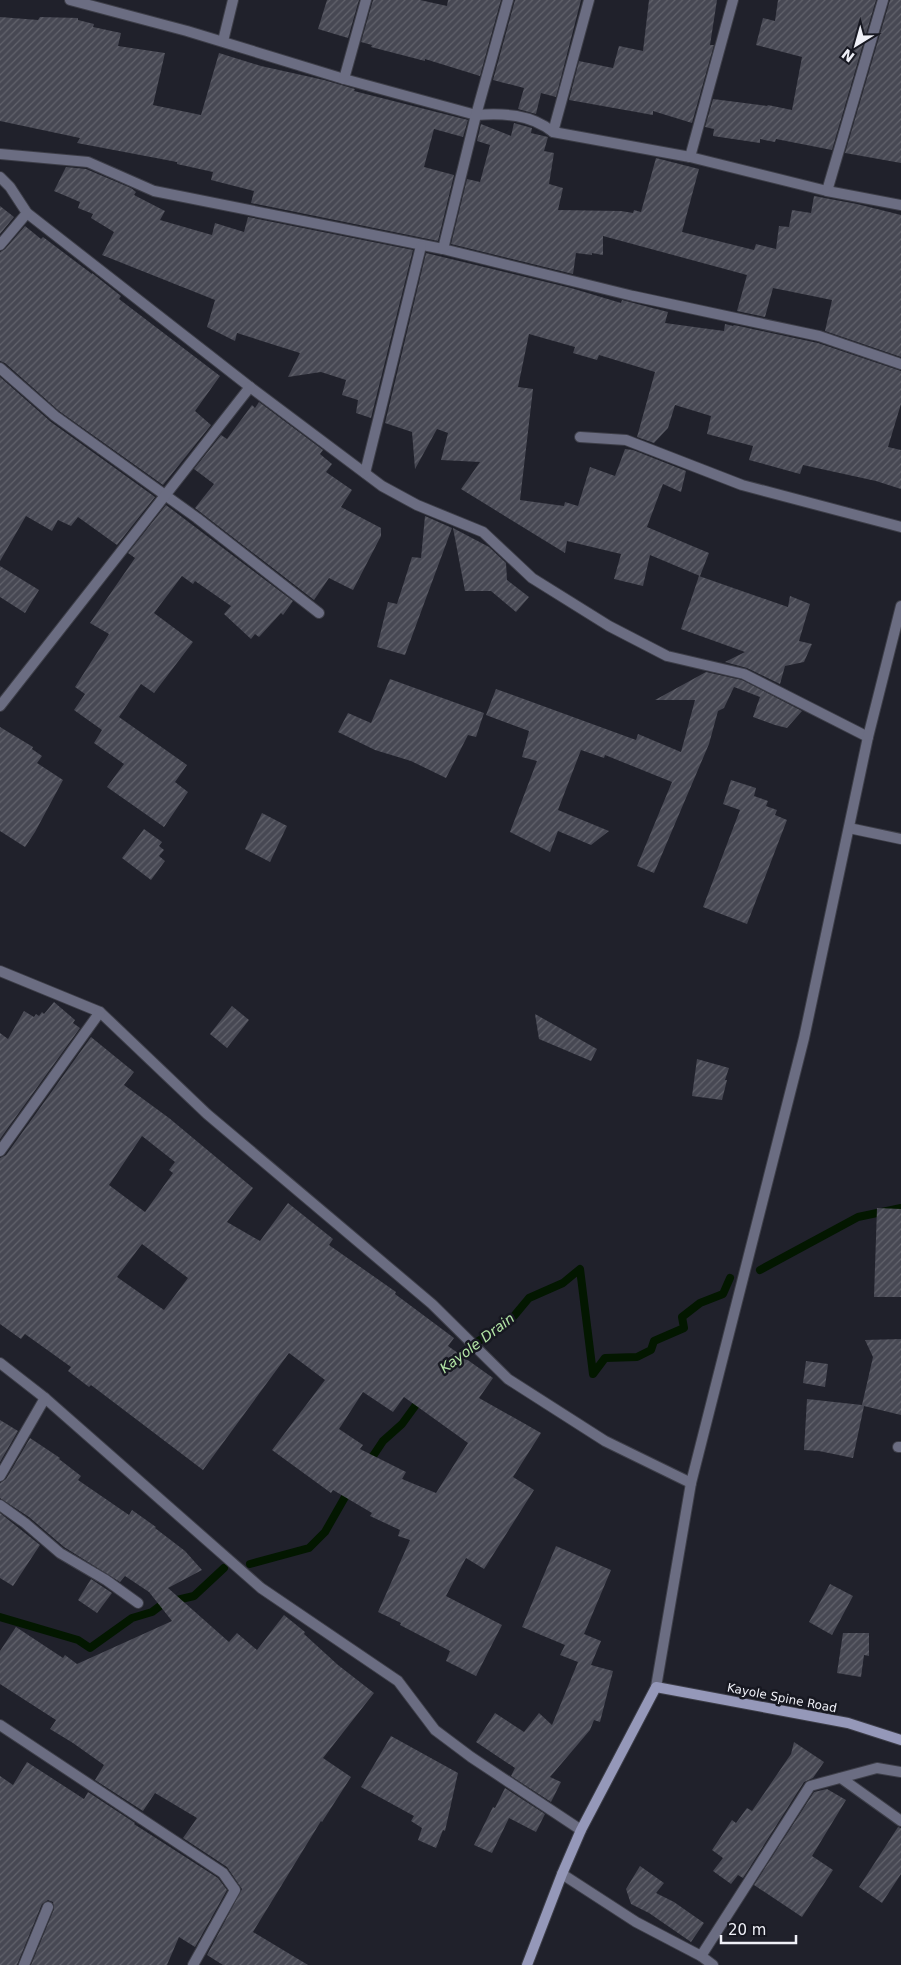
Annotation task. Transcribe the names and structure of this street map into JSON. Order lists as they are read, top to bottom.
{
  "streets": {
    "main road": ["Kayole Spine Road"]
  },
  "water": ["Kayole Drain"],
  "scale_bar": "20 m",
  "north": "bottom left"
}
